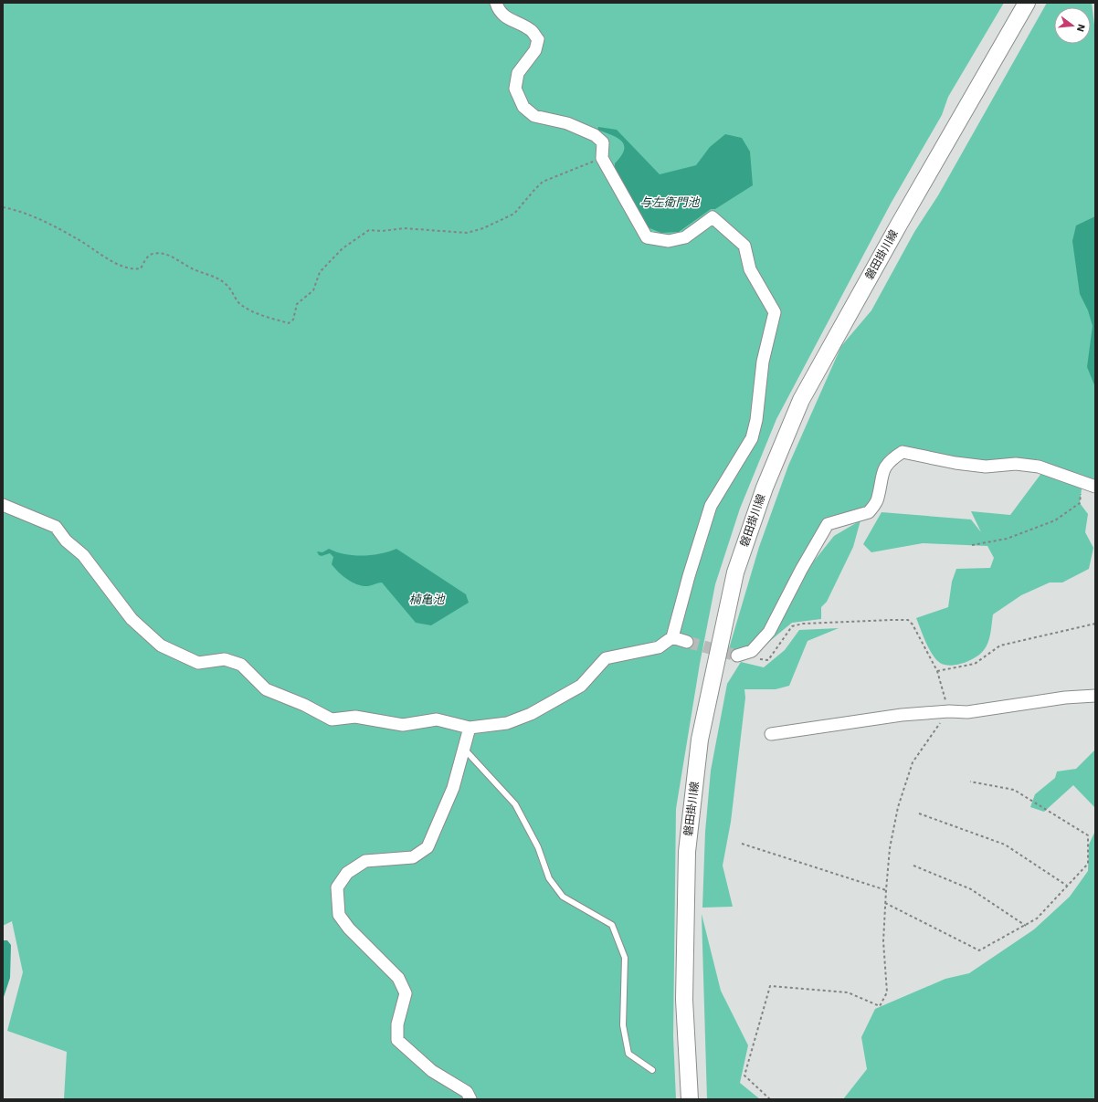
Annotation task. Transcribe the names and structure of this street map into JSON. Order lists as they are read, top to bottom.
{
  "streets": {
    "main road": ["磐田掛川線"]
  },
  "water": ["与左衛門池", "楠亀池"],
  "north": "right"
}
